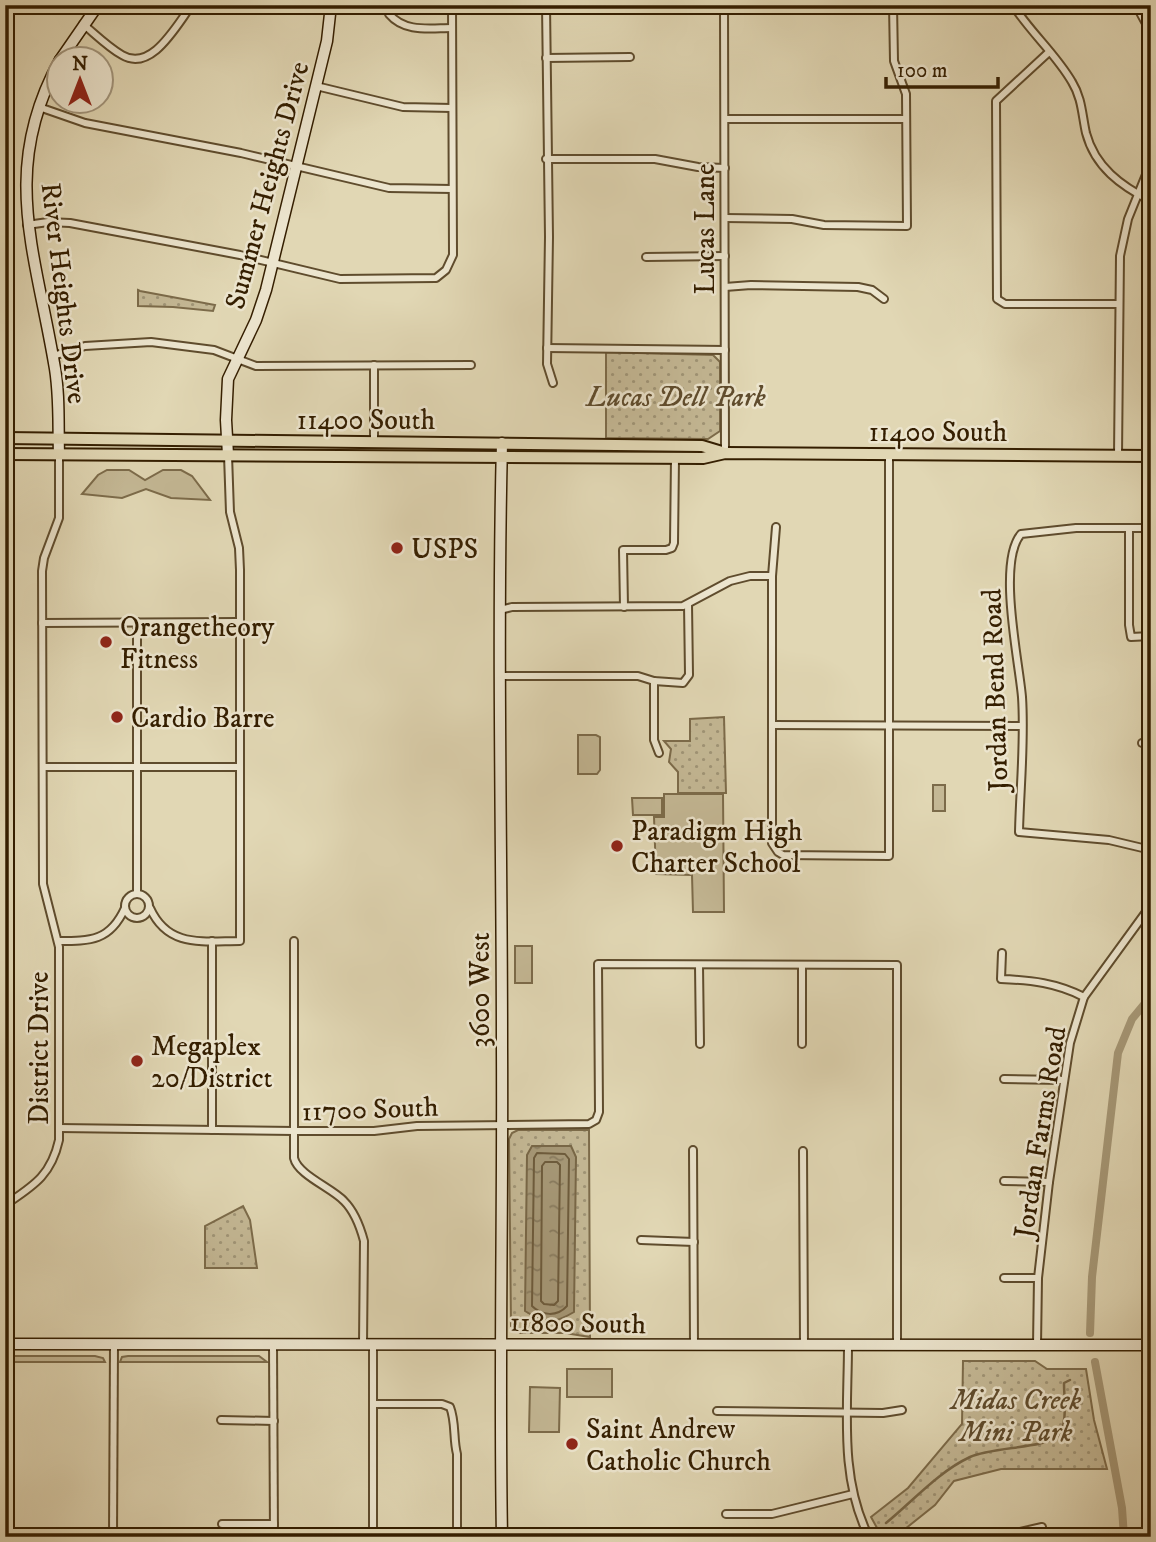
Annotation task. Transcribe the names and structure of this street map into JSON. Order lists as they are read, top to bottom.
{
  "streets": {
    "main road": [
      "Summer Heights Drive",
      "River Heights Drive",
      "11400 South",
      "3600 West",
      "11800 South"
    ],
    "street": [
      "Lucas Lane",
      "Jordan Bend Road",
      "District Drive",
      "11700 South",
      "Jordan Farms Road"
    ]
  },
  "crossings": [
    ["Summer Heights Drive", "11400 South"],
    ["Lucas Lane", "11400 South"],
    ["River Heights Drive", "11400 South"],
    ["River Heights Drive", "District Drive"],
    ["11400 South", "3600 West"],
    ["11400 South", "District Drive"],
    ["3600 West", "11700 South"],
    ["3600 West", "11800 South"],
    ["District Drive", "11700 South"],
    ["Jordan Farms Road", "11800 South"]
  ],
  "parks": ["Lucas Dell Park", "Midas Creek Mini Park"],
  "places": [
    "USPS",
    "Orangetheory Fitness",
    "Cardio Barre",
    "Paradigm High Charter School",
    "Megaplex 20/District",
    "Saint Andrew Catholic Church"
  ],
  "scale_bar": "100 m",
  "north": "top"
}
